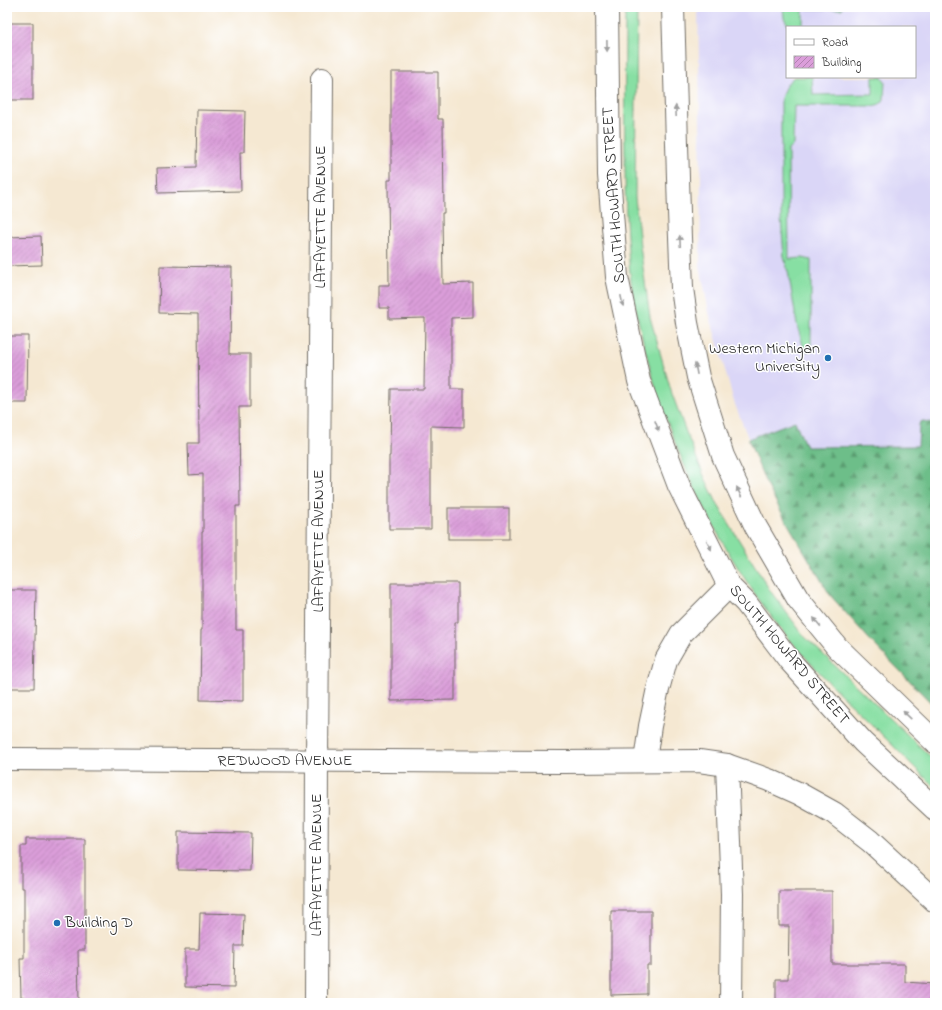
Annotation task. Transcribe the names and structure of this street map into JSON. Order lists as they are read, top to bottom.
{
  "streets": {
    "street": ["SOUTH HOWARD STREET", "LAFAYETTE AVENUE", "REDWOOD AVENUE"]
  },
  "crossings": [
    ["LAFAYETTE AVENUE", "REDWOOD AVENUE"]
  ],
  "places": ["Western Michigan University", "Building D"],
  "legend": ["Road", "Building"]
}
